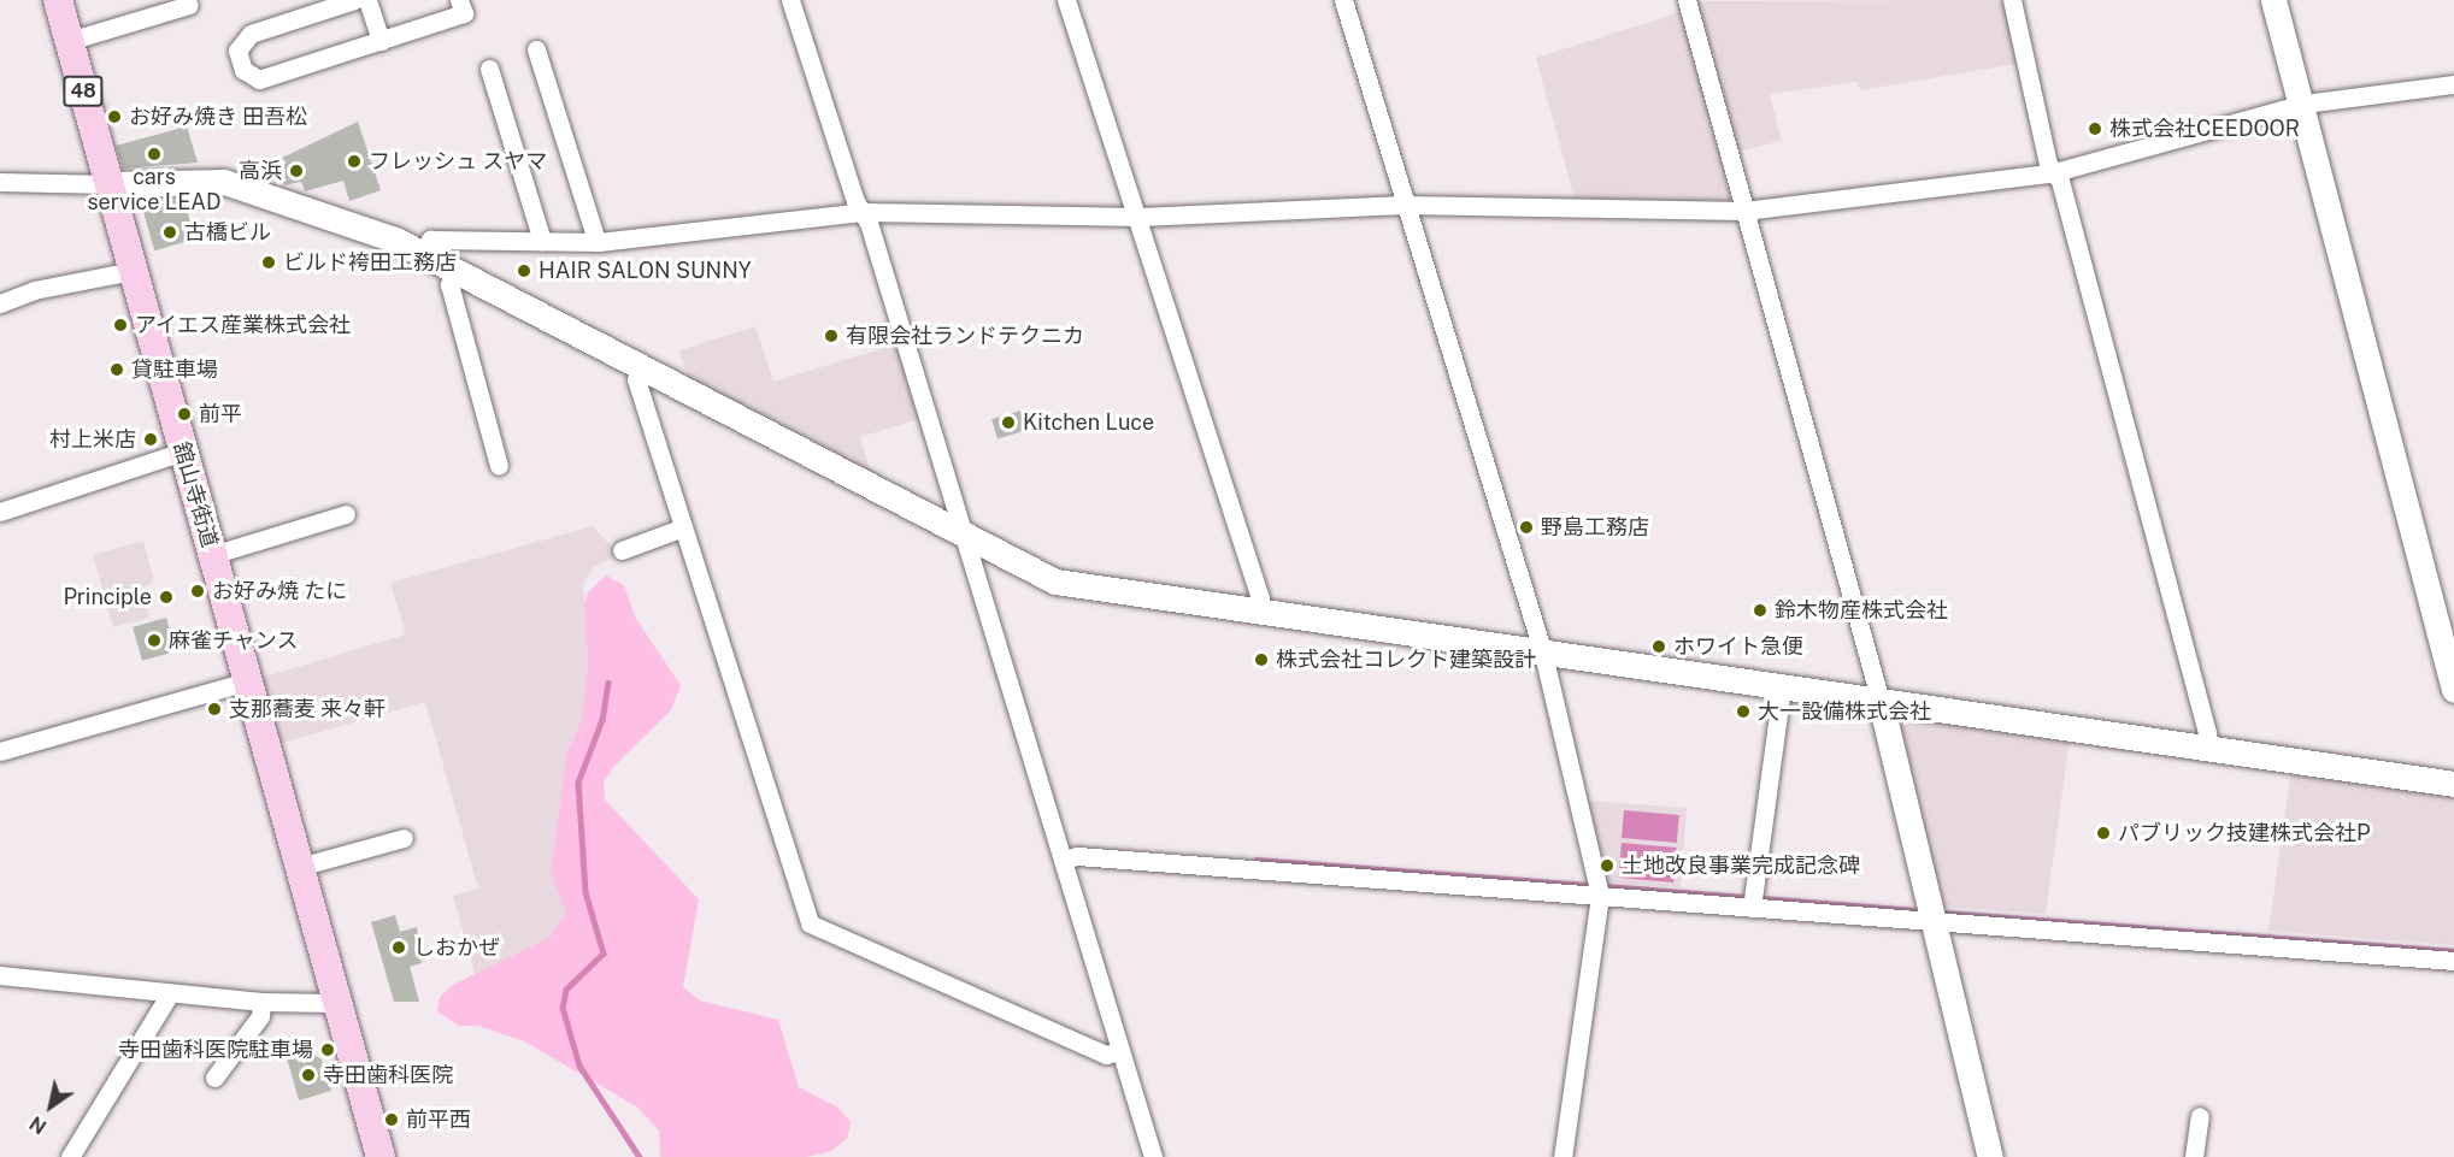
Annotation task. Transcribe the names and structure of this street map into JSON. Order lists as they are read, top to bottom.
{
  "streets": {
    "main road": ["48", "舘山寺街道"]
  },
  "places": [
    "お好み焼き 田吾松",
    "株式会社CEEDOOR",
    "cars service LEAD",
    "フレッシュ スヤマ",
    "高浜",
    "古橋ビル",
    "ビルド袴田工務店",
    "HAIR SALON SUNNY",
    "アイエス産業株式会社",
    "有限会社ランドテクニカ",
    "貸駐車場",
    "前平",
    "Kitchen Luce",
    "村上米店",
    "野島工務店",
    "お好み焼 たに",
    "Principle",
    "鈴木物産株式会社",
    "麻雀チャンス",
    "ホワイト急便",
    "株式会社コレクト建築設計",
    "支那蕎麦 来々軒",
    "大一設備株式会社",
    "パブリック技建株式会社P",
    "土地改良事業完成記念碑",
    "しおかぜ",
    "寺田歯科医院駐車場",
    "寺田歯科医院",
    "前平西"
  ],
  "north": "bottom left"
}
